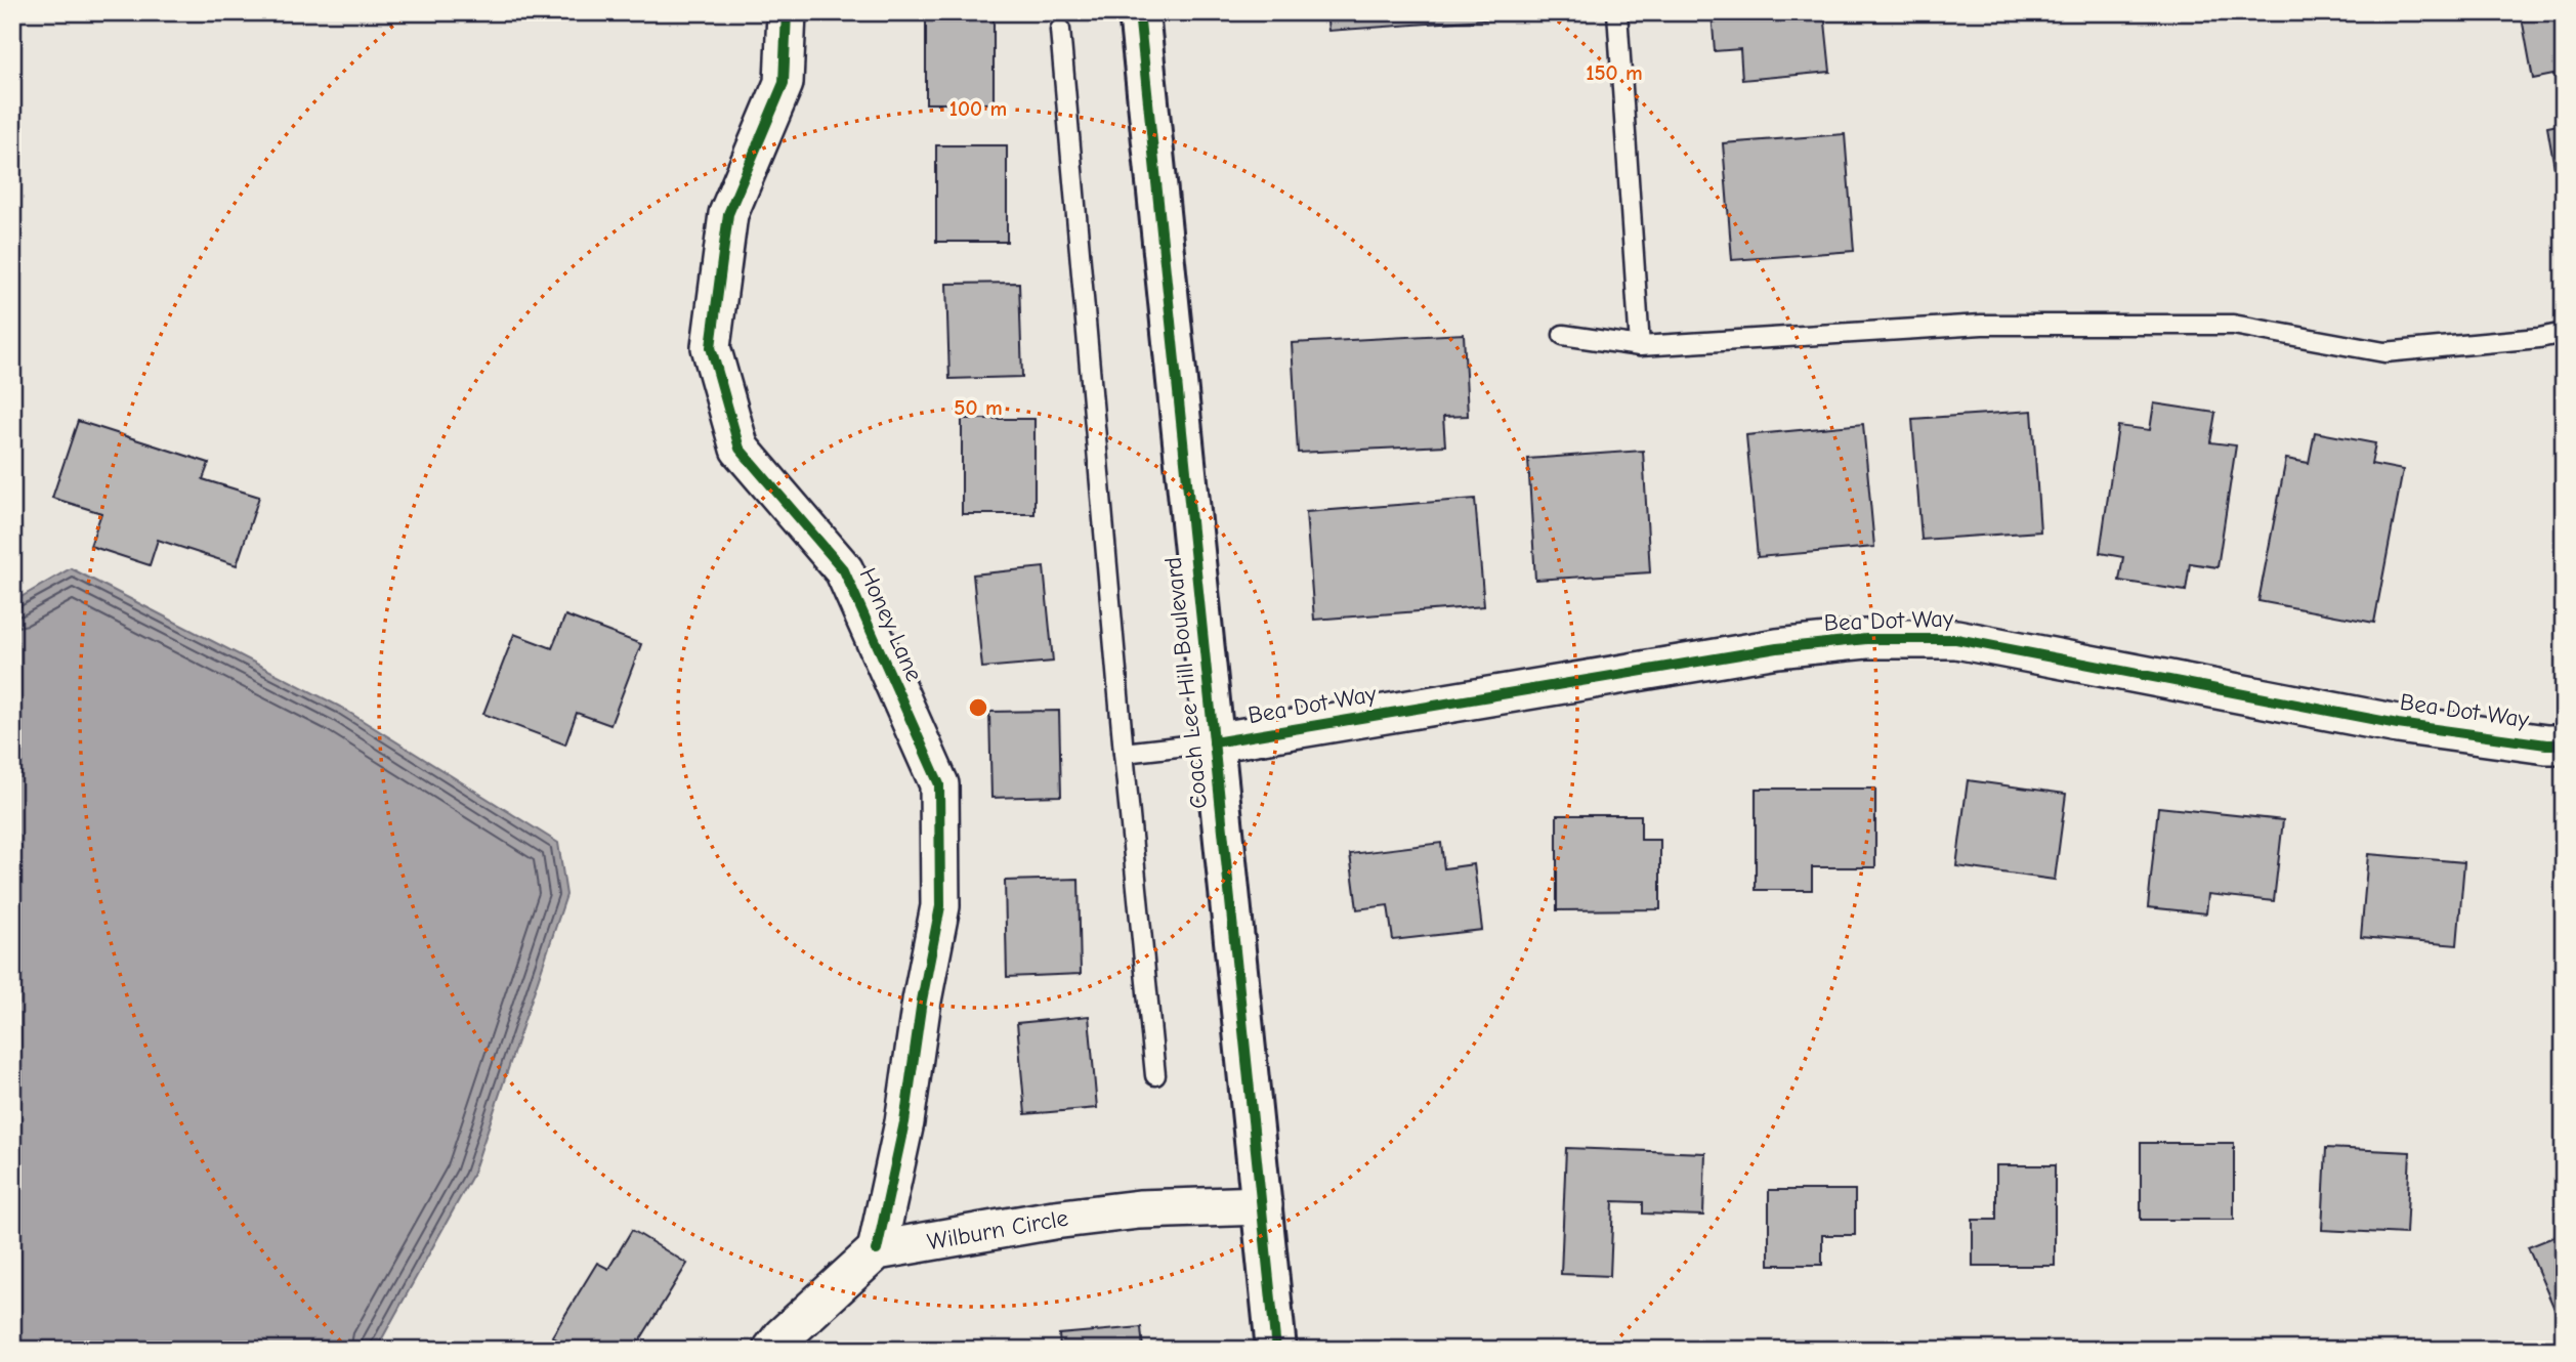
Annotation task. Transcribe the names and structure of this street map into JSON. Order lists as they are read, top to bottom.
{
  "streets": {
    "street": [
      "Bea Dot Way",
      "Honey Lane",
      "Coach Lee Hill Boulevard",
      "Wilburn Circle"
    ]
  },
  "crossings": [
    ["Bea Dot Way", "Coach Lee Hill Boulevard"],
    ["Honey Lane", "Wilburn Circle"],
    ["Coach Lee Hill Boulevard", "Wilburn Circle"]
  ],
  "rings": ["150 m", "100 m", "50 m"]
}
